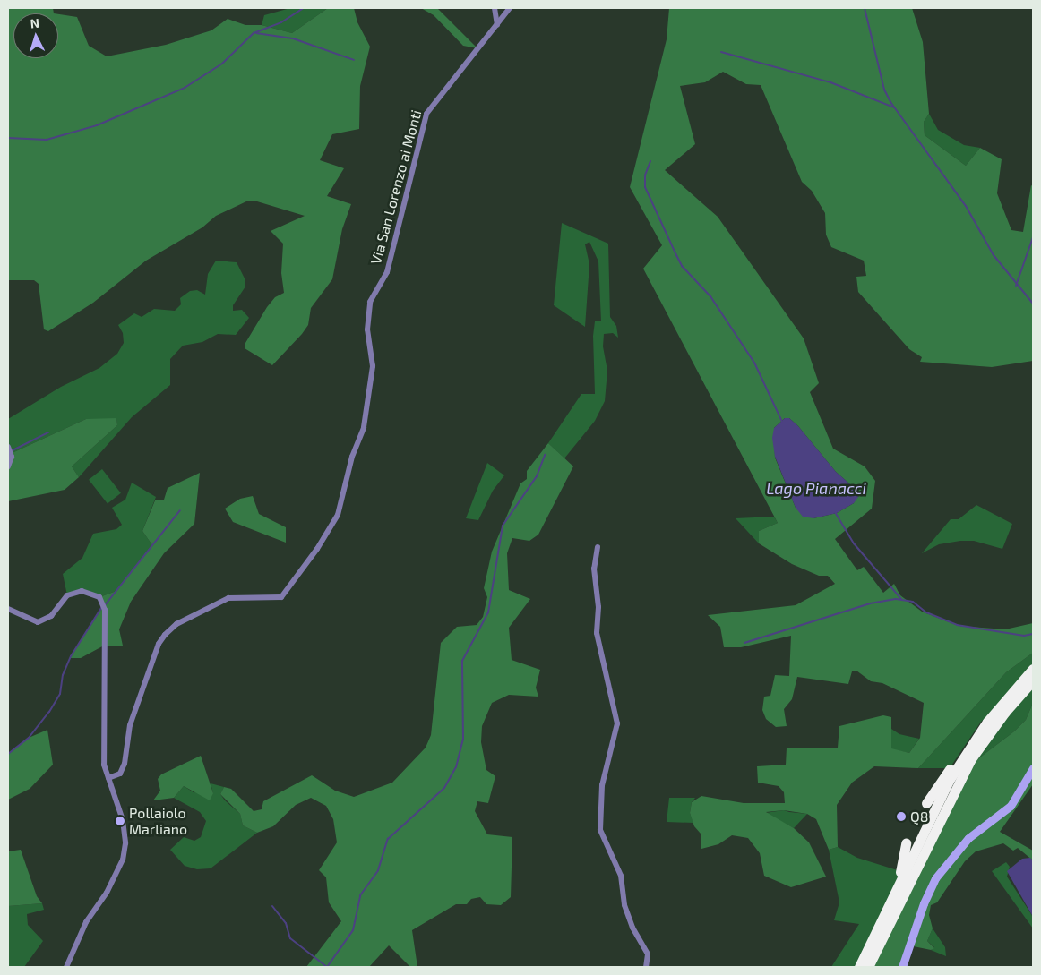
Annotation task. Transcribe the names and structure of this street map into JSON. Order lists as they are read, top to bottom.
{
  "streets": {
    "street": ["Via San Lorenzo ai Monti"]
  },
  "water": ["Lago Pianacci"],
  "places": ["Q8", "Pollaiolo Marliano"],
  "north": "top"
}
